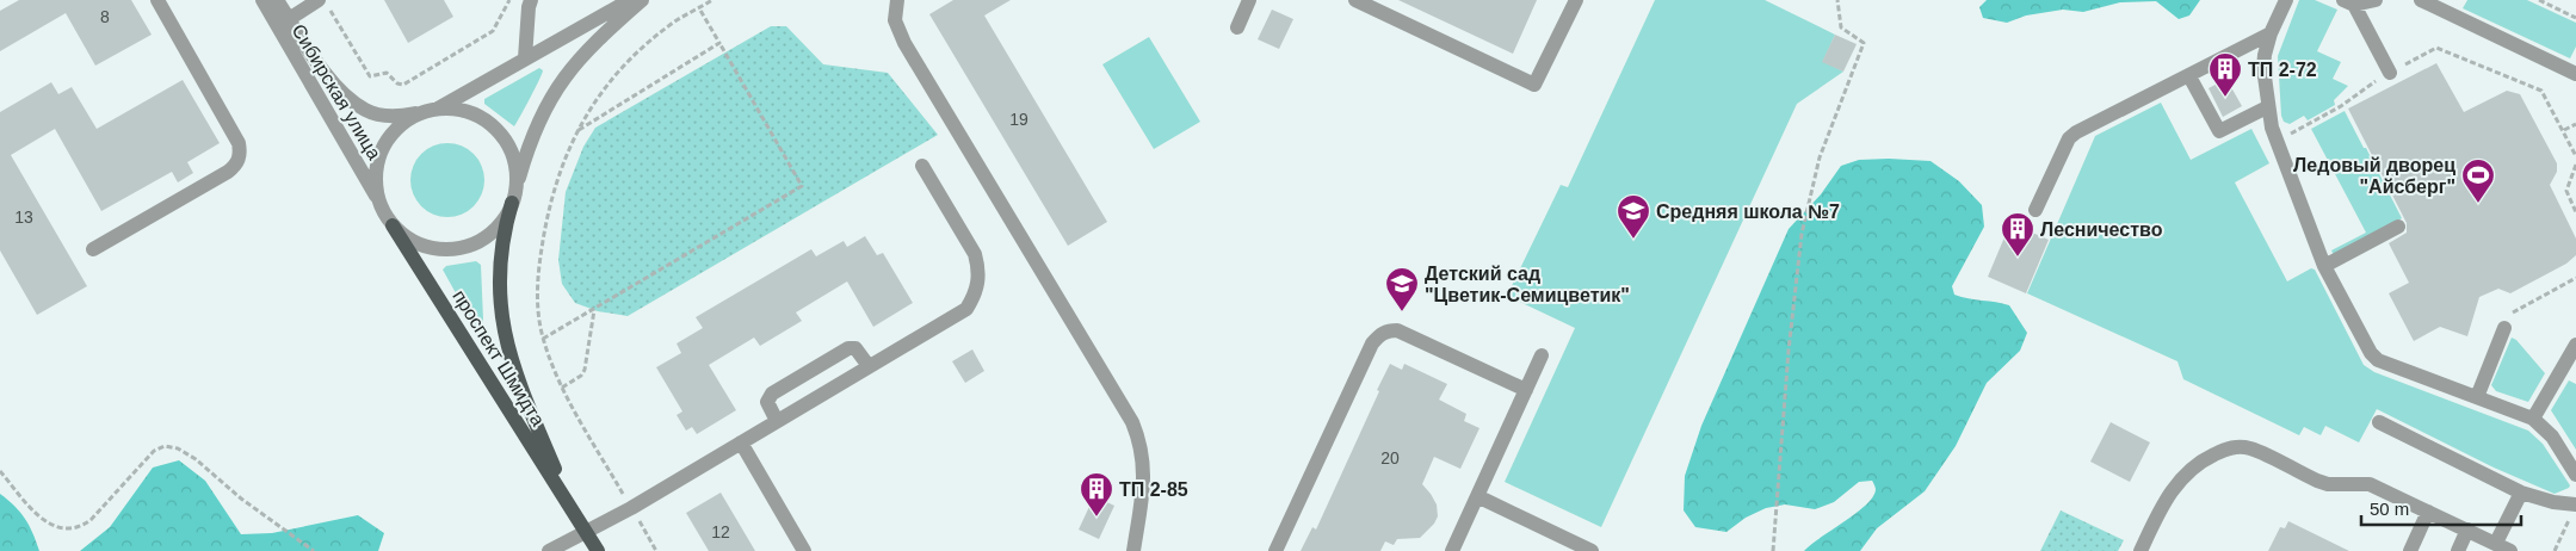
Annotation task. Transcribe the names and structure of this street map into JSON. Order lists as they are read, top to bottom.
{
  "streets": {
    "main road": ["проспект Шмидта"],
    "street": ["Сибирская улица"]
  },
  "crossings": [
    ["Сибирская улица", "проспект Шмидта"]
  ],
  "places": {
    "building": ["ТП 2-72", "Лесничество", "ТП 2-85"],
    "sports": ["Ледовый дворец \"Айсберг\""],
    "school or university": ["Средняя школа №7", "Детский сад \"Цветик-Семицветик\""]
  },
  "house_numbers": [
    "8",
    "19",
    "13",
    "20",
    "12"
  ],
  "scale_bar": "50 m"
}
